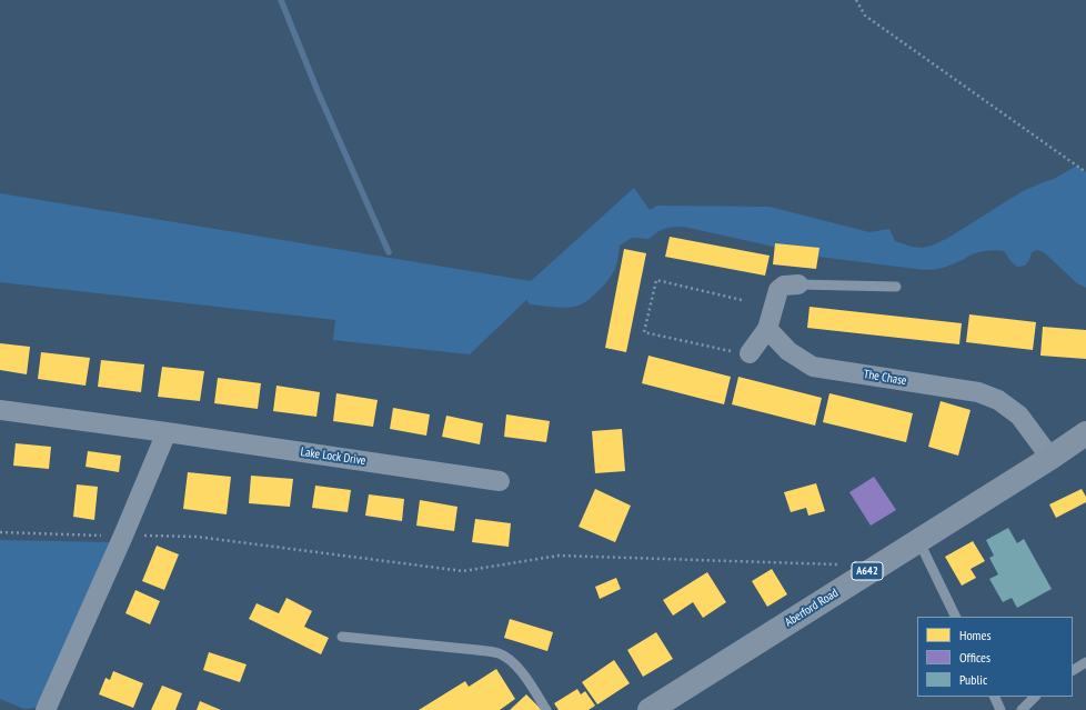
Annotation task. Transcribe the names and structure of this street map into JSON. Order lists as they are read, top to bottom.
{
  "streets": {
    "main road": ["A642", "Aberford Road"],
    "street": ["The Chase", "Lake Lock Drive"]
  },
  "crossings": [
    ["The Chase", "Aberford Road"]
  ],
  "legend": ["Homes", "Offices", "Public"]
}
